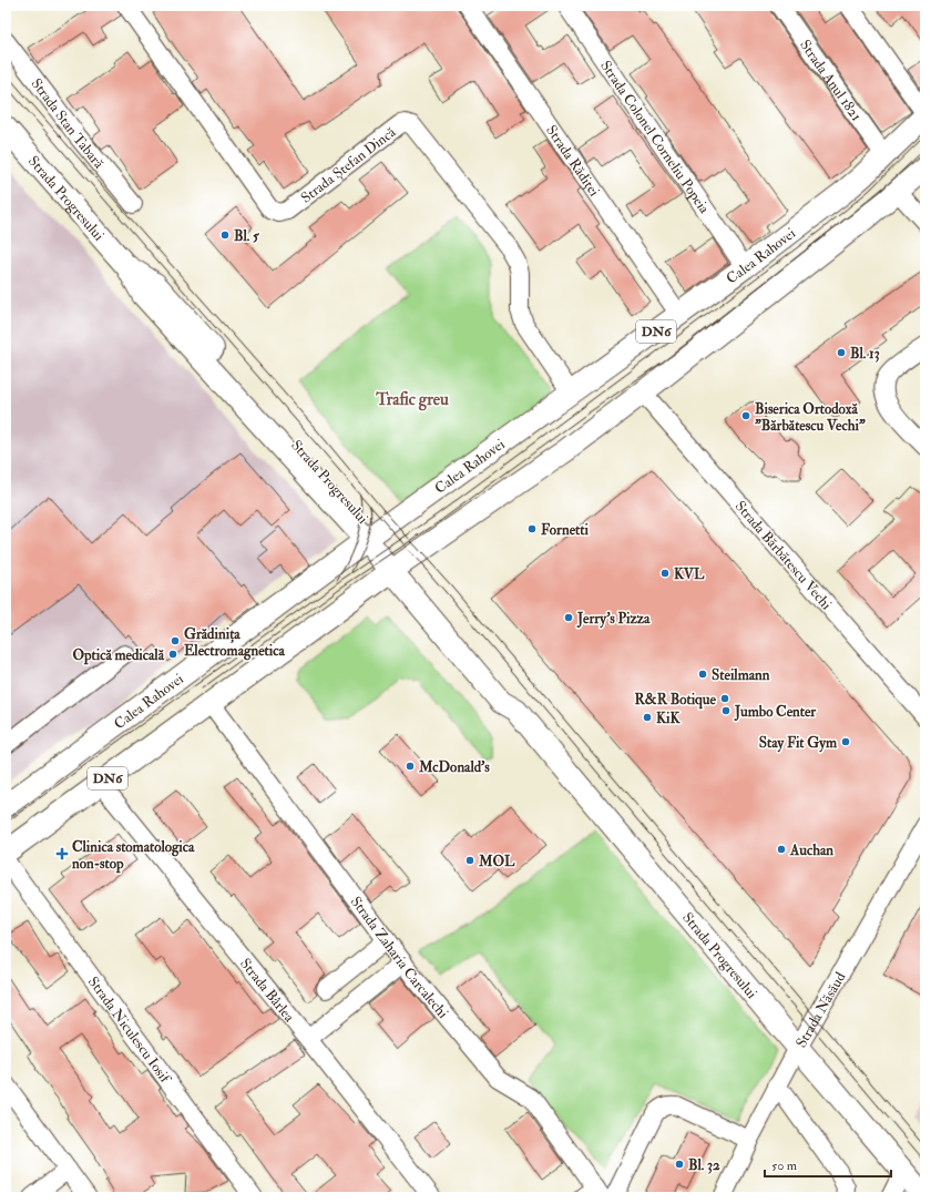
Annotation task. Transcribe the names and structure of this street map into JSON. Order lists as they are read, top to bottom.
{
  "streets": {
    "main road": ["Strada Progresului", "Calea Rahovei", "DN6"],
    "street": [
      "Strada Anul 1821",
      "Strada Stan Tabară",
      "Strada Colonel Corneliu Popeia",
      "Strada Rădiței",
      "Strada Ștefan Dincă",
      "Strada Bărbătescu Vechi",
      "Strada Zaharia Carcalechi",
      "Strada Bârlea",
      "Strada Năsăud",
      "Strada Niculescu Iosif"
    ]
  },
  "crossings": [
    ["Strada Anul 1821", "Calea Rahovei"],
    ["Strada Colonel Corneliu Popeia", "Calea Rahovei"],
    ["Strada Rădiței", "Calea Rahovei"],
    ["Strada Ștefan Dincă", "Calea Rahovei"],
    ["Strada Progresului", "Calea Rahovei"],
    ["Strada Progresului", "DN6"],
    ["Strada Progresului", "Strada Năsăud"],
    ["DN6", "Strada Bărbătescu Vechi"],
    ["DN6", "Strada Zaharia Carcalechi"],
    ["DN6", "Strada Bârlea"]
  ],
  "districts": ["Trafic greu"],
  "places": {
    "other": [
      "Bl. 5",
      "Bl. 13",
      "Biserica Ortodoxă \"Bărbătescu Vechi\"",
      "Fornetti",
      "KVL",
      "Jerry's Pizza",
      "Grădinița Electromagnetica",
      "Optică medicală",
      "Steilmann",
      "R&R Botique",
      "Jumbo Center",
      "KiK",
      "Stay Fit Gym",
      "McDonald's",
      "Auchan",
      "MOL",
      "Bl. 32"
    ],
    "health": ["Clinica stomatologica non-stop"]
  },
  "scale_bar": "50 m"
}
